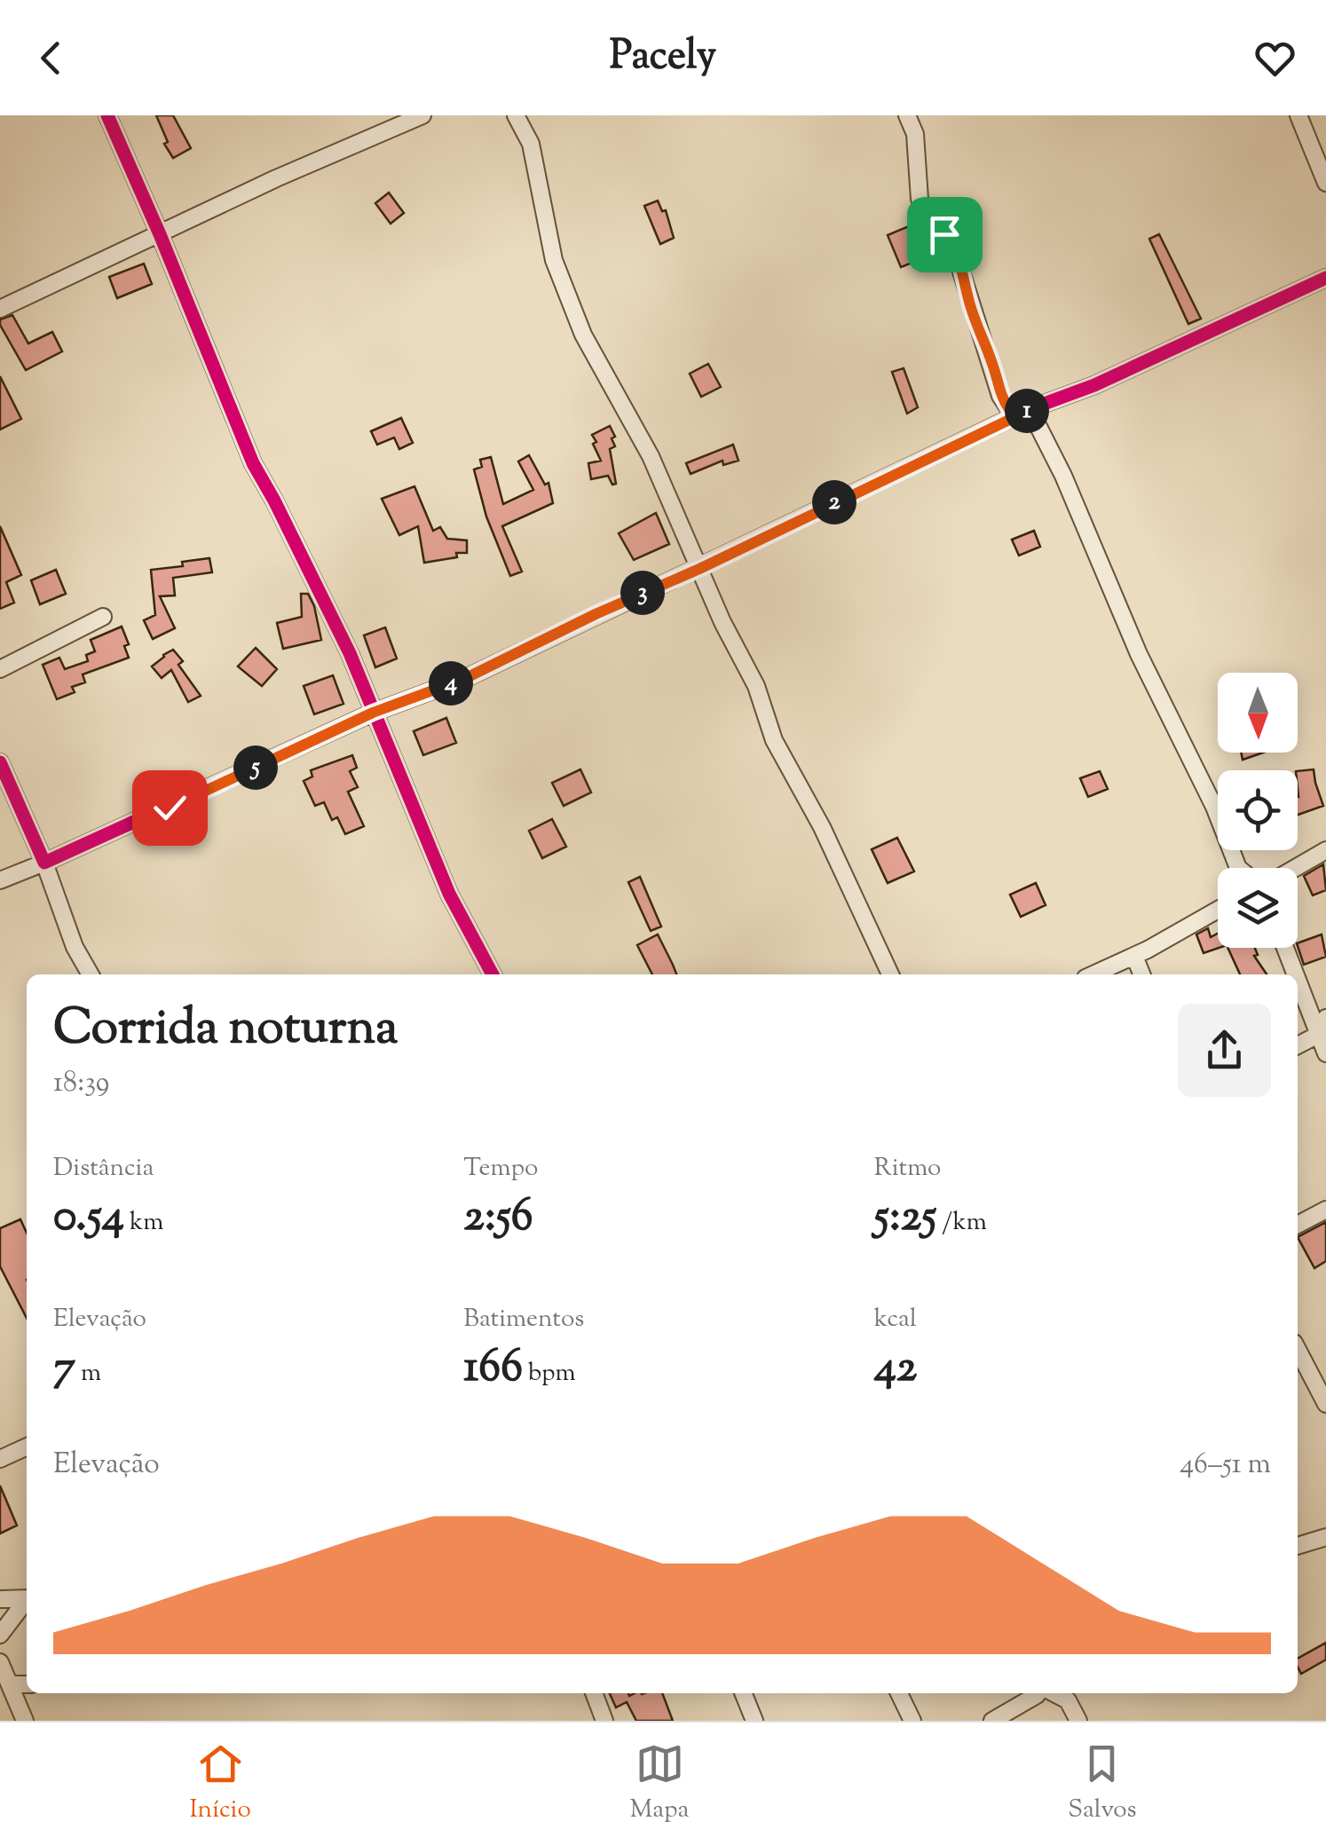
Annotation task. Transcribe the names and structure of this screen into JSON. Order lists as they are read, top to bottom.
{
  "north": "bottom",
  "page": {
    "header": "Pacely",
    "pins": [
      "1",
      "2",
      "3",
      "4",
      "5"
    ],
    "heading": ["Corrida noturna", "18:39"],
    "stats": [
      ["Distância", "0.54 km"],
      ["Tempo", "2:56"],
      ["Ritmo", "5:25 /km"],
      ["Elevação", "7 m"],
      ["Batimentos", "166 bpm"],
      ["kcal", "42"]
    ],
    "chart": ["Elevação", "46–51 m"],
    "tabs": ["Início", "Mapa", "Salvos"]
  }
}
